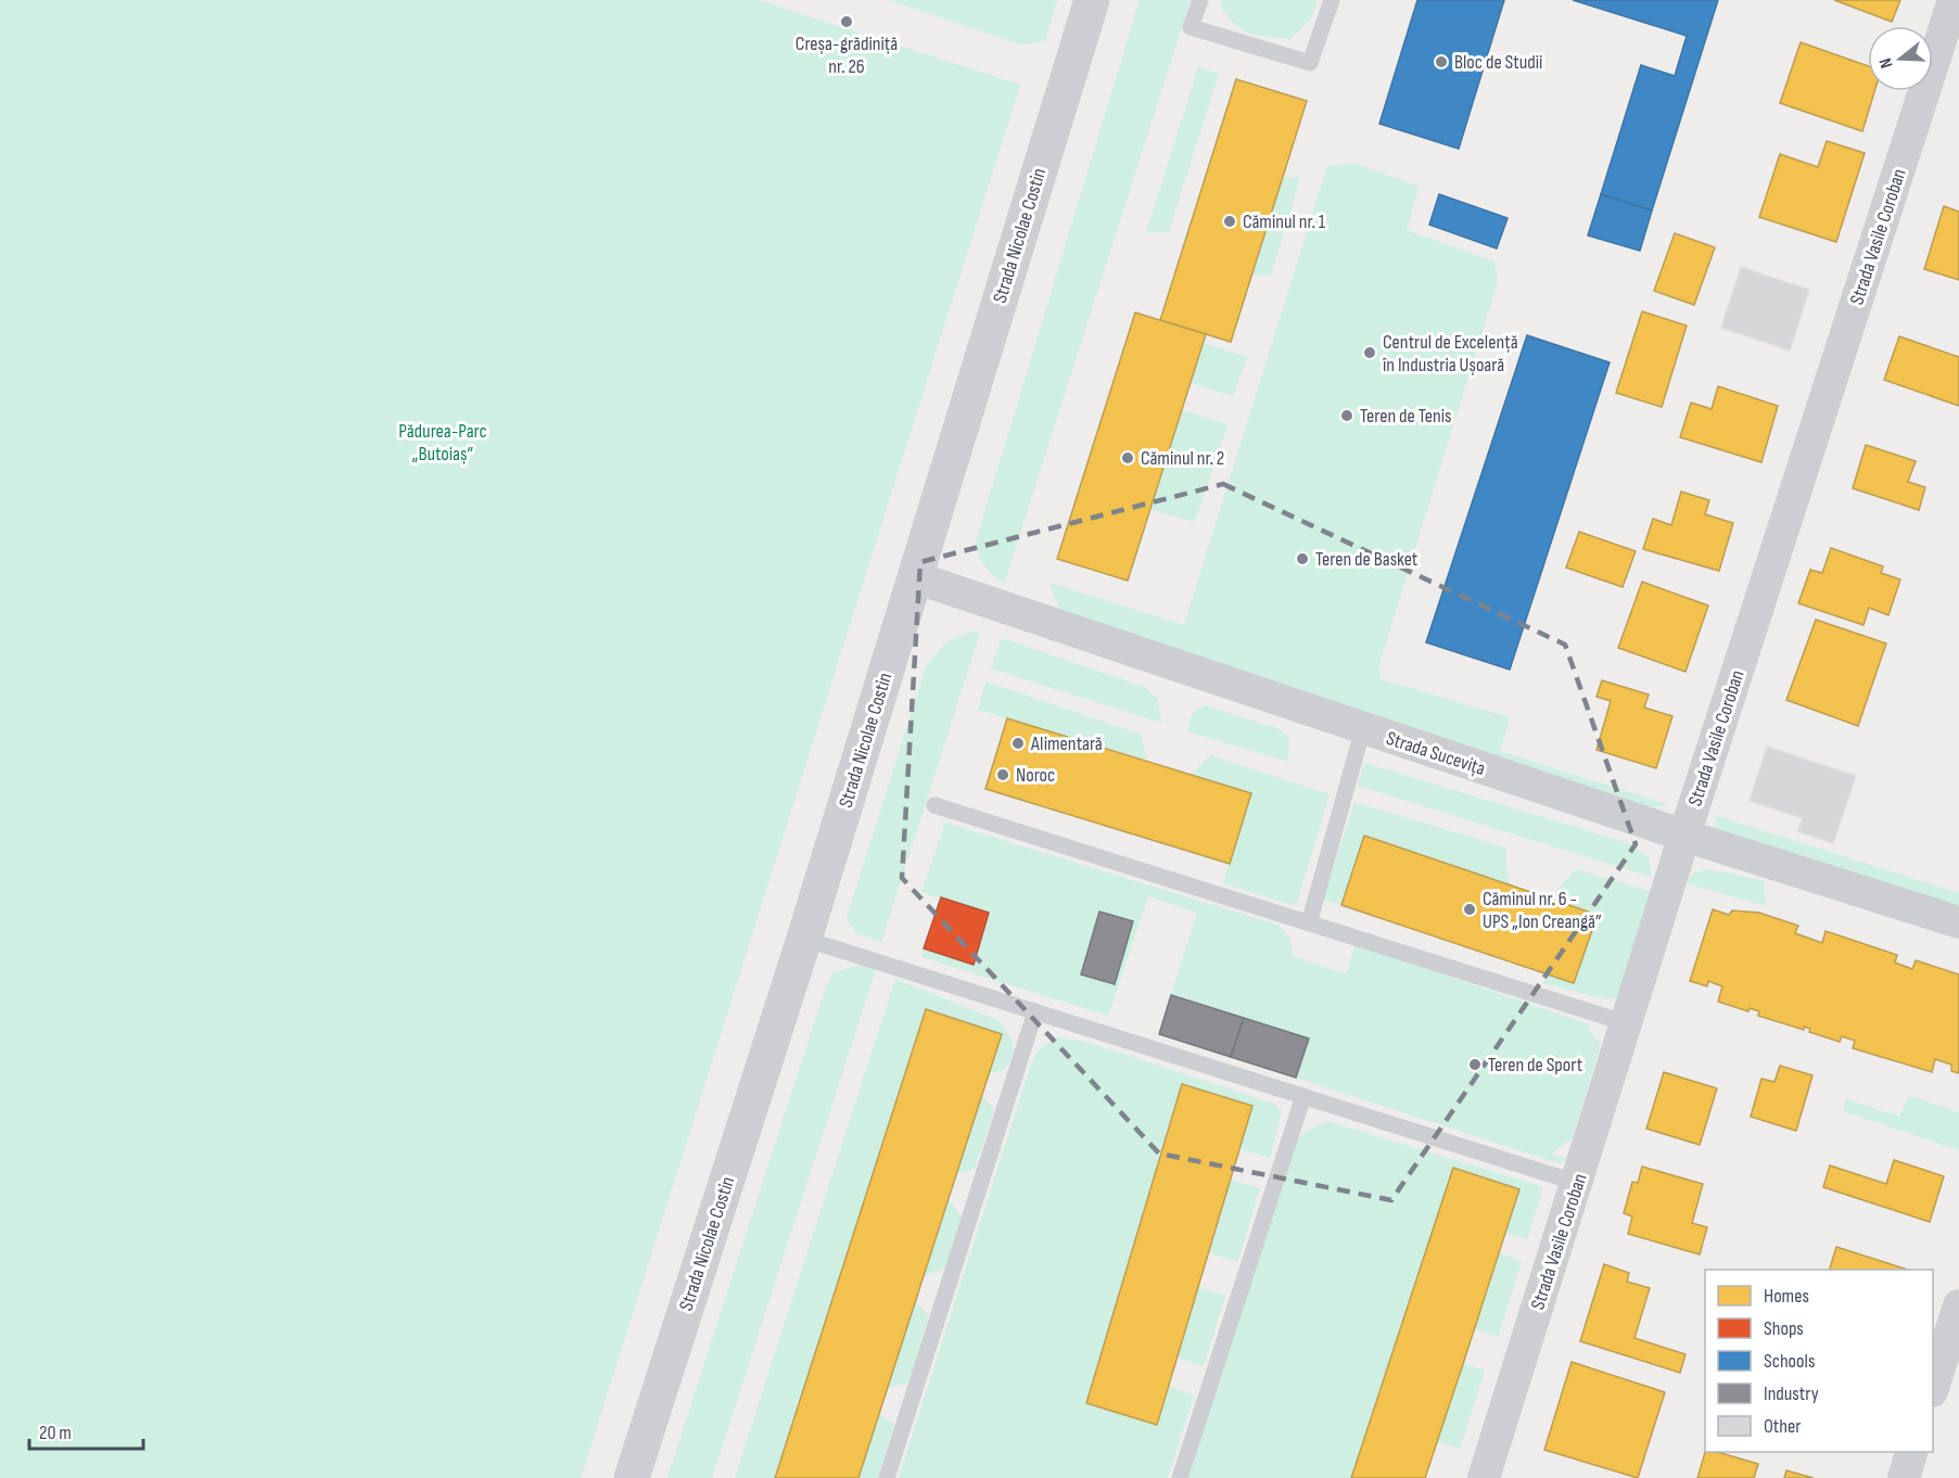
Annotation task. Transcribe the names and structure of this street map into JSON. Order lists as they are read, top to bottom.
{
  "streets": {
    "main road": ["Strada Nicolae Costin"],
    "street": ["Strada Vasile Coroban", "Strada Sucevița"]
  },
  "crossings": [
    ["Strada Nicolae Costin", "Strada Sucevița"],
    ["Strada Vasile Coroban", "Strada Sucevița"]
  ],
  "parks": ["Pădurea-Parc „Butoiaș”"],
  "places": [
    "Creșa-grădiniță nr. 26",
    "Bloc de Studii",
    "Căminul nr. 1",
    "Centrul de Excelență în Industria Ușoară",
    "Teren de Tenis",
    "Căminul nr. 2",
    "Teren de Basket",
    "Alimentară",
    "Noroc",
    "Căminul nr. 6 - UPS „Ion Creangă”",
    "Teren de Sport"
  ],
  "legend": [
    "Homes",
    "Shops",
    "Schools",
    "Industry",
    "Other"
  ],
  "scale_bar": "20 m",
  "north": "left"
}
